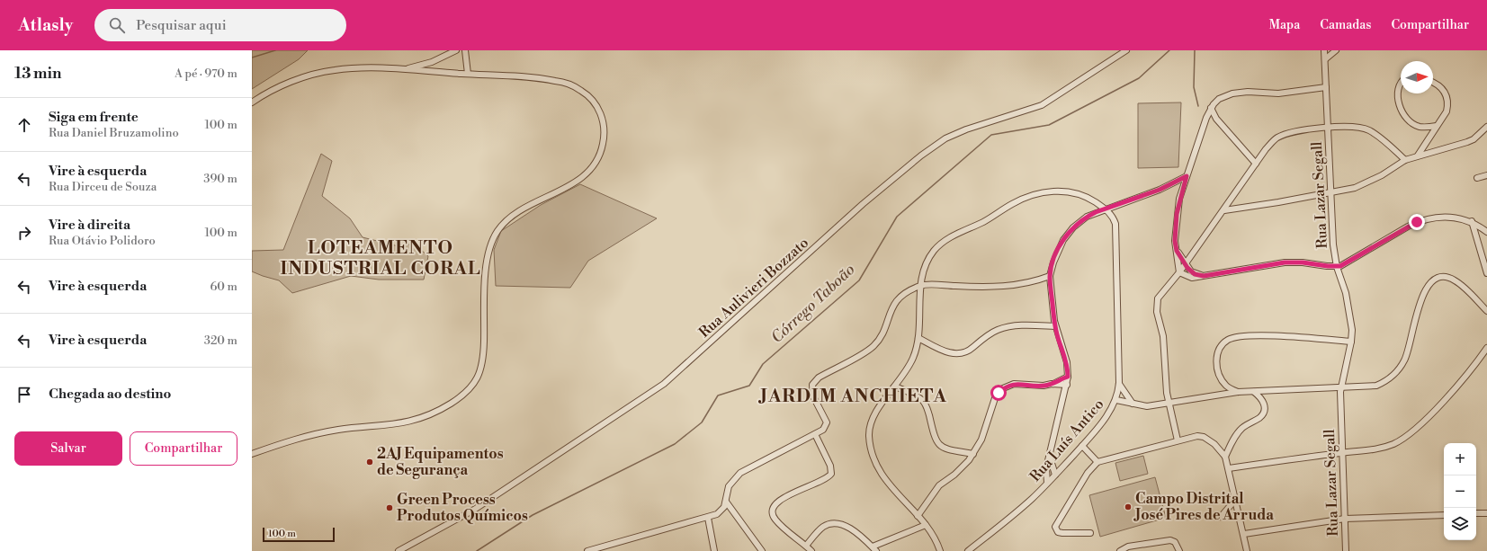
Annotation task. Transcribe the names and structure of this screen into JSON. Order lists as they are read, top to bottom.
{
  "streets": {
    "street": ["Rua Lazar Segall", "Rua Aulivieri Bozzato", "Rua Luís Antico"]
  },
  "districts": ["LOTEAMENTO INDUSTRIAL CORAL", "JARDIM ANCHIETA"],
  "water": ["Córrego Taboão"],
  "places": ["2AJ Equipamentos de Segurança", "Campo Distrital José Pires de Arruda", "Green Process Produtos Químicos"],
  "scale_bar": "100 m",
  "north": "right",
  "page": {
    "header": "Atlasly",
    "search": "Pesquisar aqui",
    "nav": ["Mapa", "Camadas", "Compartilhar"],
    "heading": ["13 min", "A pé · 970 m"],
    "list": [
      ["Siga em frente", "Rua Daniel Bruzamolino", "100 m"],
      ["Vire à esquerda", "Rua Dirceu de Souza", "390 m"],
      ["Vire à direita", "Rua Otávio Polidoro", "100 m"],
      ["Vire à esquerda", "60 m"],
      ["Vire à esquerda", "320 m"],
      "Chegada ao destino"
    ],
    "buttons": ["Salvar", "Compartilhar"],
    "map_buttons": ["+", "−"],
    "scale": "100 m"
  }
}
